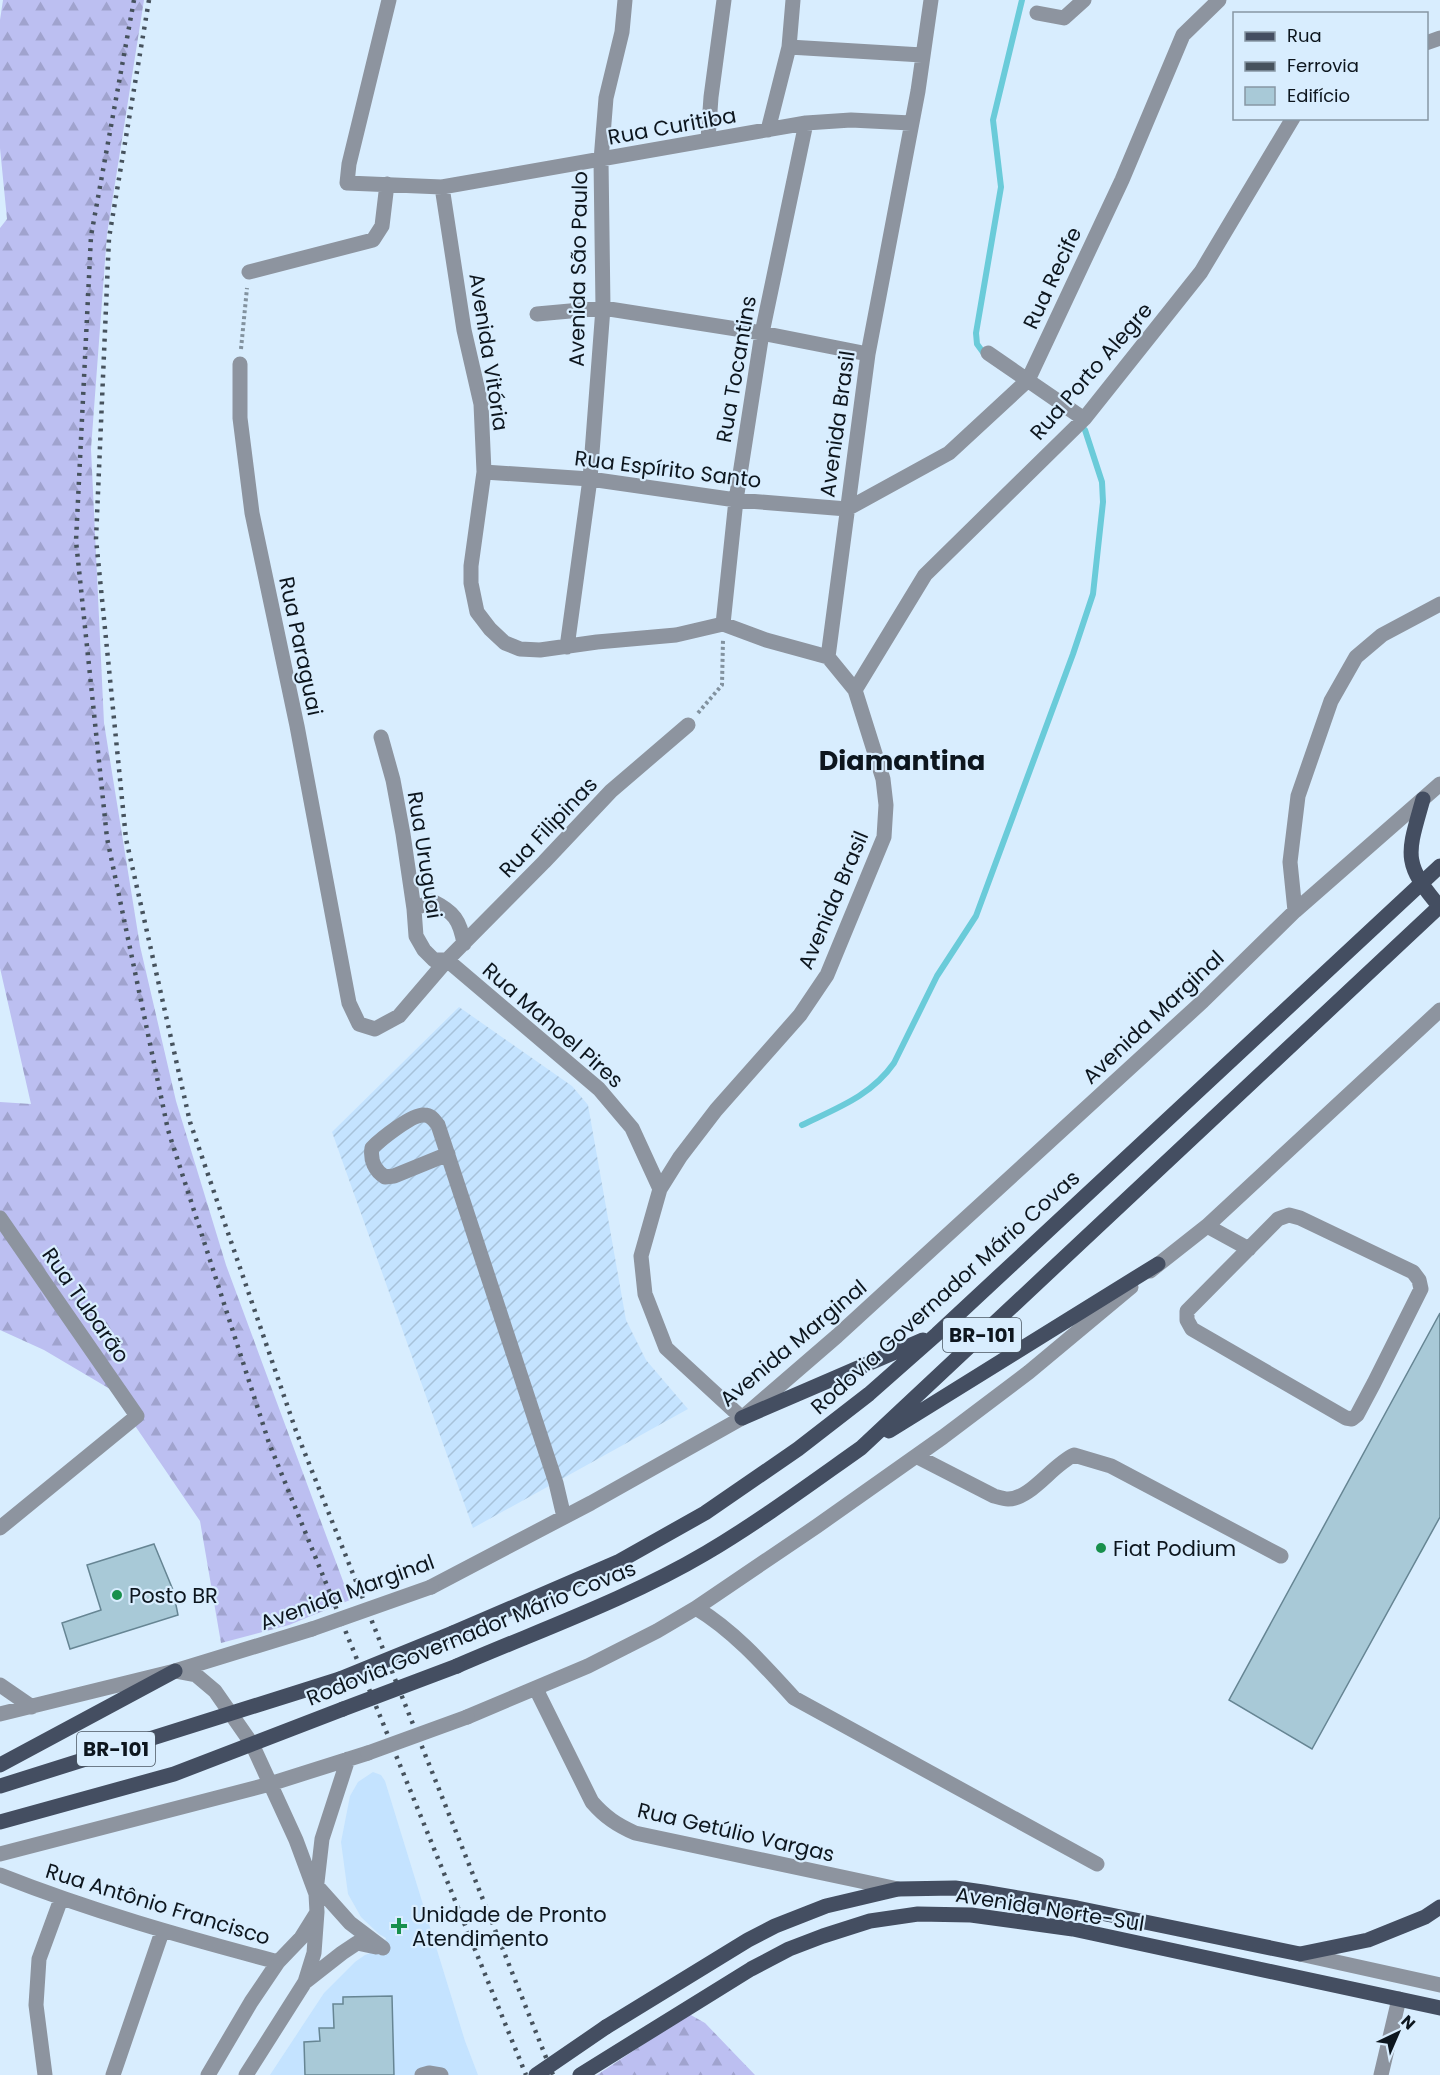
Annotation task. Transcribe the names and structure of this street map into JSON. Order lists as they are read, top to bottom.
{
  "streets": {
    "main road": ["Rodovia Governador Mário Covas", "BR-101", "Avenida Norte-Sul"],
    "street": [
      "Rua Curitiba",
      "Avenida São Paulo",
      "Rua Recife",
      "Avenida Vitória",
      "Rua Tocantins",
      "Rua Porto Alegre",
      "Avenida Brasil",
      "Rua Espírito Santo",
      "Rua Paraguai",
      "Rua Filipinas",
      "Rua Uruguai",
      "Avenida Marginal",
      "Rua Manoel Pires",
      "Rua Tubarão",
      "Rua Getúlio Vargas",
      "Rua Antônio Francisco"
    ]
  },
  "crossings": [
    ["Rua Curitiba", "Avenida São Paulo"],
    ["Rua Curitiba", "Avenida Vitória"],
    ["Rua Curitiba", "Rua Tocantins"],
    ["Rua Curitiba", "Avenida Brasil"],
    ["Avenida São Paulo", "Avenida Vitória"],
    ["Avenida São Paulo", "Rua Espírito Santo"],
    ["Rua Recife", "Avenida Brasil"],
    ["Rua Recife", "Rua Espírito Santo"],
    ["Avenida Vitória", "Rua Tocantins"],
    ["Avenida Vitória", "Rua Espírito Santo"],
    ["Rua Tocantins", "Rua Espírito Santo"],
    ["Rua Porto Alegre", "Avenida Brasil"],
    ["Avenida Brasil", "Rua Espírito Santo"],
    ["Avenida Brasil", "Avenida Marginal"],
    ["Avenida Brasil", "Rua Manoel Pires"],
    ["Rua Paraguai", "Rua Filipinas"],
    ["Rua Filipinas", "Rua Uruguai"],
    ["Rua Filipinas", "Rua Manoel Pires"],
    ["Rua Uruguai", "Rua Manoel Pires"],
    ["Rua Getúlio Vargas", "Avenida Norte-Sul"]
  ],
  "districts": ["Diamantina"],
  "places": {
    "other": ["Fiat Podium", "Posto BR"],
    "health": ["Unidade de Pronto Atendimento"]
  },
  "legend": ["Rua", "Ferrovia", "Edifício"],
  "north": "top right"
}
